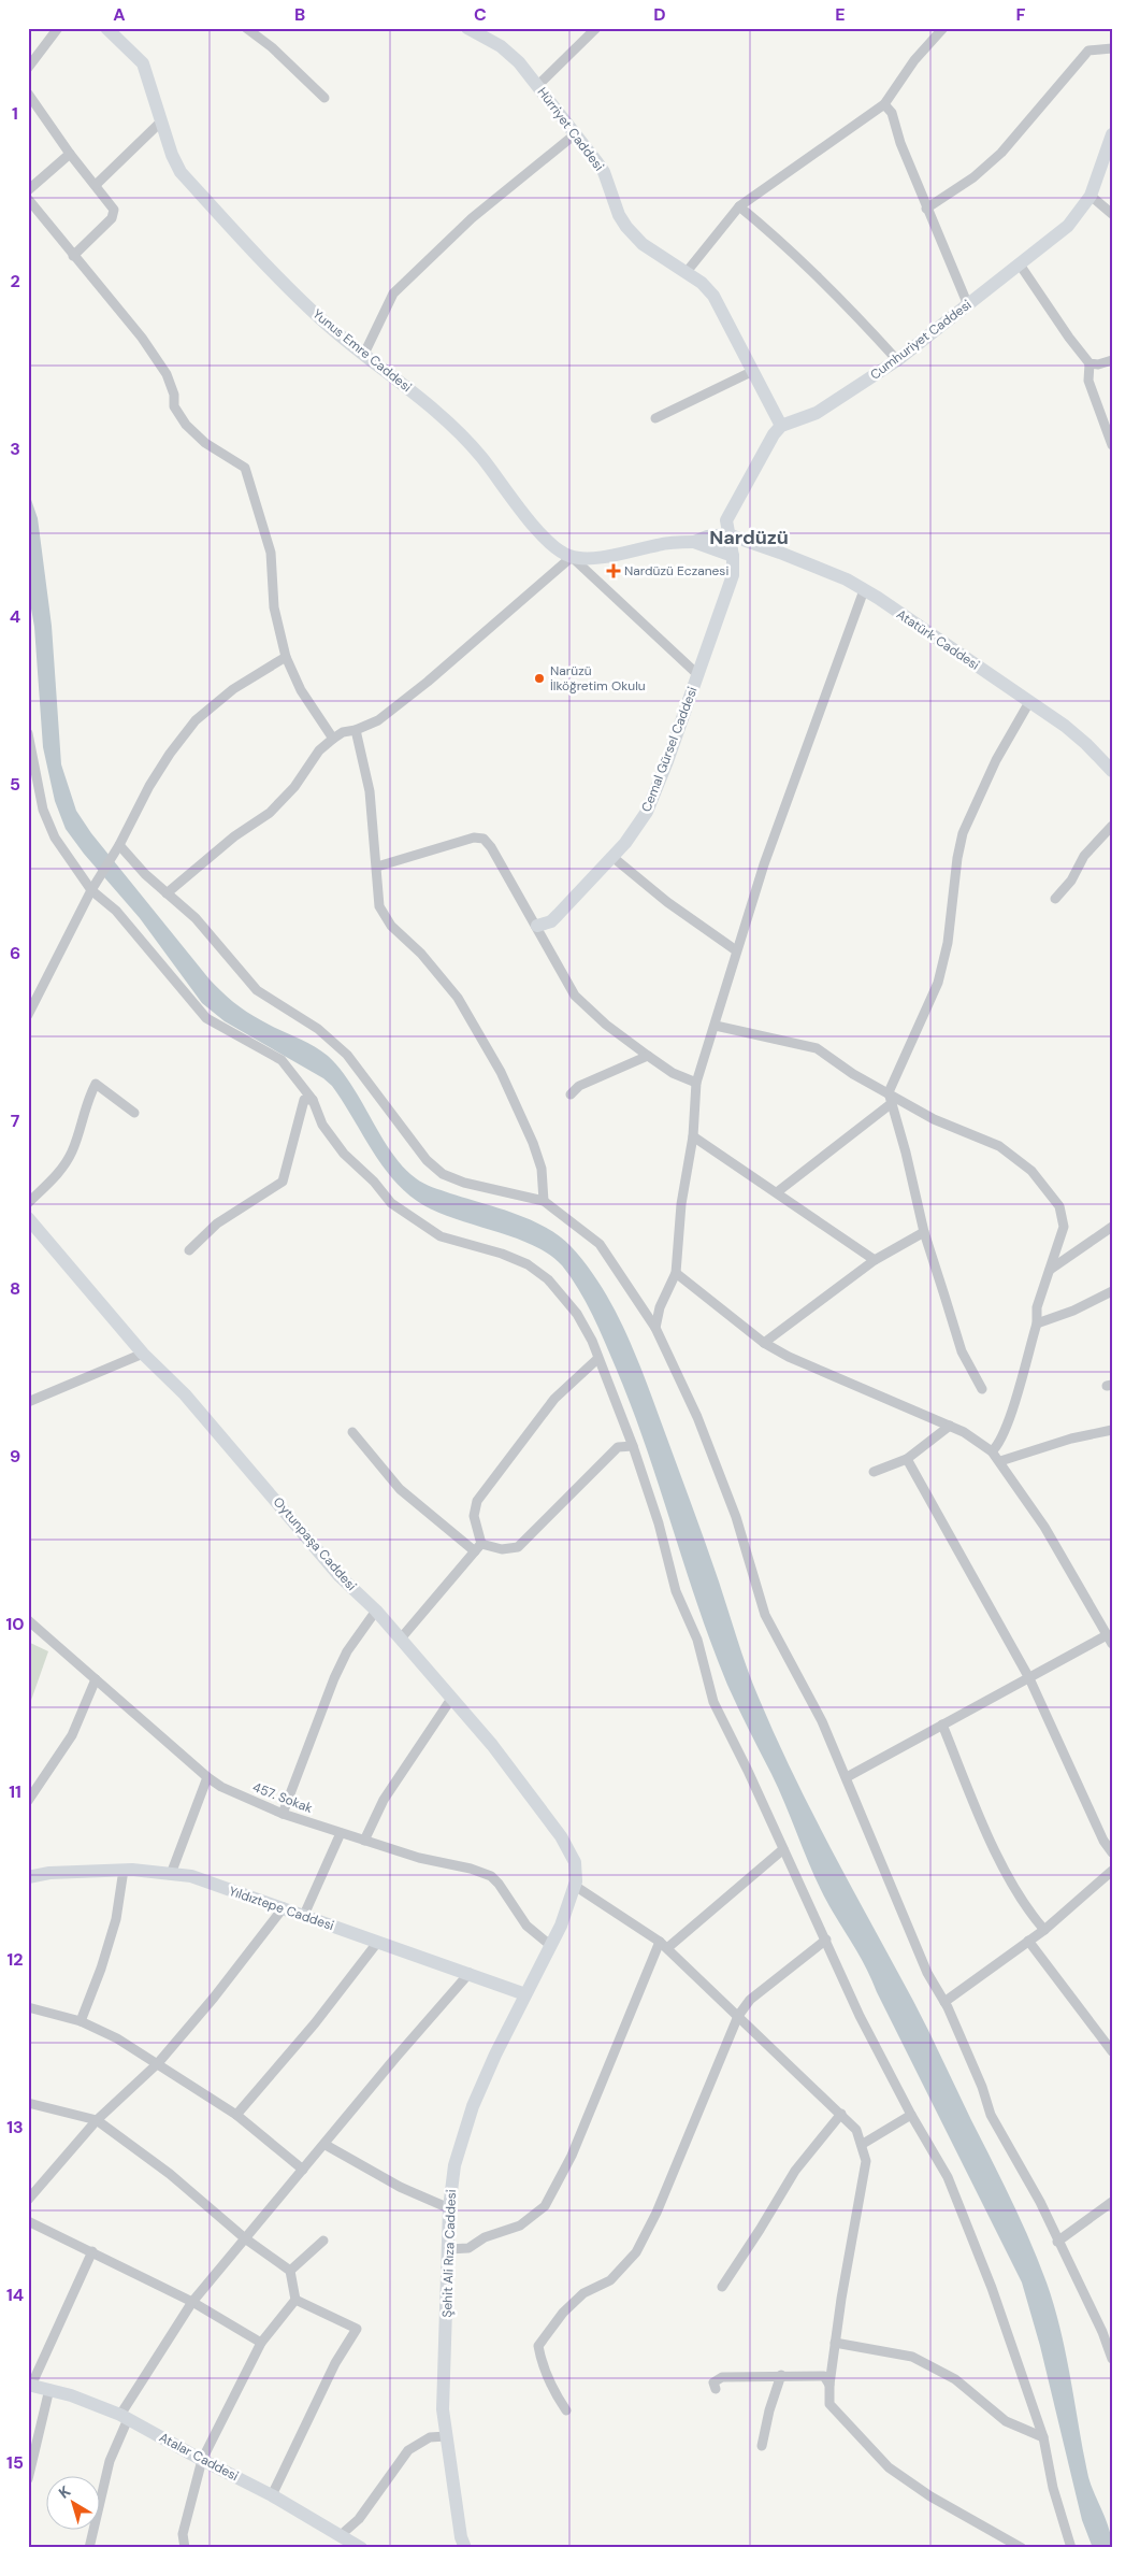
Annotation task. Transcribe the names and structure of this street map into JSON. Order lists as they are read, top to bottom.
{
  "streets": {
    "street": [
      "Hürriyet Caddesi",
      "Cumhuriyet Caddesi",
      "Yunus Emre Caddesi",
      "Atatürk Caddesi",
      "Cemal Gürsel Caddesi",
      "Oytunpaşa Caddesi",
      "457. Sokak",
      "Yıldıztepe Caddesi",
      "Şehit Ali Rıza Caddesi",
      "Atalar Caddesi"
    ]
  },
  "crossings": [
    ["Hürriyet Caddesi", "Cumhuriyet Caddesi"],
    ["Atatürk Caddesi", "Cemal Gürsel Caddesi"],
    ["Oytunpaşa Caddesi", "Şehit Ali Rıza Caddesi"],
    ["457. Sokak", "Şehit Ali Rıza Caddesi"],
    ["Yıldıztepe Caddesi", "Şehit Ali Rıza Caddesi"]
  ],
  "districts": ["Nardüzü"],
  "places": {
    "health": ["Nardüzü Eczanesi"],
    "other": ["Narüzü İlköğretim Okulu"]
  },
  "north": "top left",
  "grid": {
    "columns": [
      "A",
      "B",
      "C",
      "D",
      "E",
      "F"
    ],
    "rows": [
      "1",
      "2",
      "3",
      "4",
      "5",
      "6",
      "7",
      "8",
      "9",
      "10",
      "11",
      "12",
      "13",
      "14",
      "15"
    ]
  }
}
